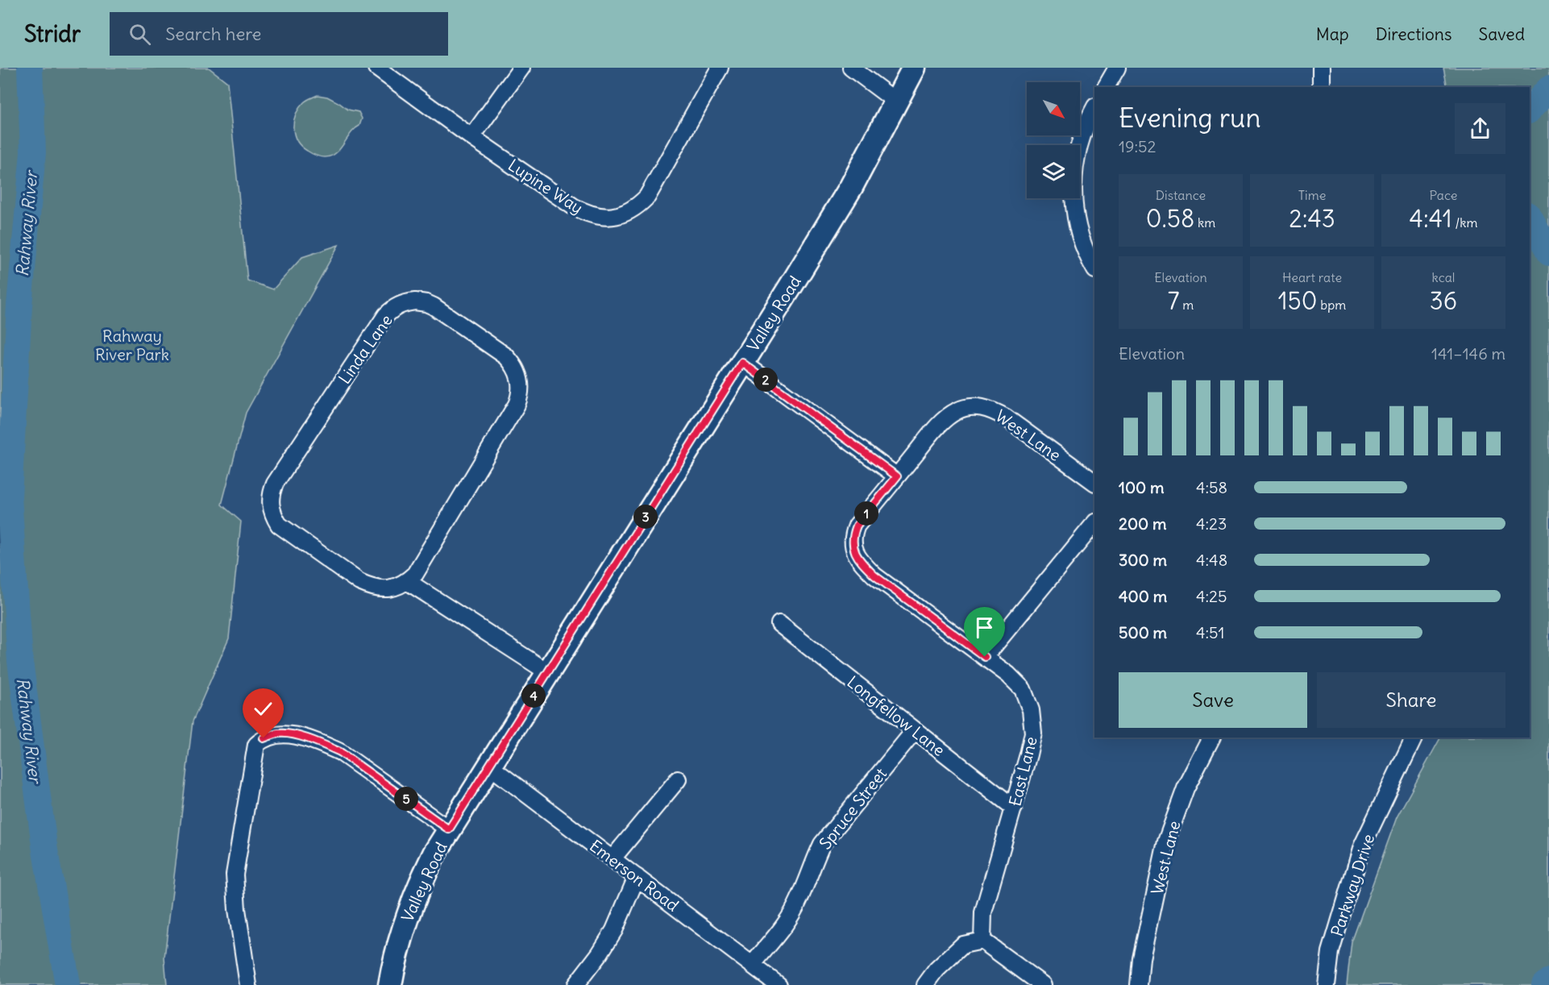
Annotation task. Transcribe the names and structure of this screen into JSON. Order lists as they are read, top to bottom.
{
  "streets": {
    "street": [
      "Lupine Way",
      "Valley Road",
      "Linda Lane",
      "West Lane",
      "Longfellow Lane",
      "East Lane",
      "Spruce Street",
      "Emerson Road",
      "Parkway Drive"
    ]
  },
  "crossings": [
    ["Valley Road", "Emerson Road"],
    ["West Lane", "East Lane"],
    ["Longfellow Lane", "East Lane"],
    ["Longfellow Lane", "Spruce Street"],
    ["Spruce Street", "Emerson Road"]
  ],
  "water": ["Rahway River"],
  "parks": ["Rahway River Park"],
  "north": "bottom right",
  "page": {
    "header": "Stridr",
    "search": "Search here",
    "nav": ["Map", "Directions", "Saved"],
    "heading": ["Evening run", "19:52"],
    "stats": [
      ["Distance", "0.58 km"],
      ["Time", "2:43"],
      ["Pace", "4:41 /km"],
      ["Elevation", "7 m"],
      ["Heart rate", "150 bpm"],
      ["kcal", "36"]
    ],
    "chart": ["Elevation", "141–146 m"],
    "pins": [
      "2",
      "1",
      "3",
      "4",
      "5"
    ],
    "list": [
      {
        "name": "100 m",
        "note": "4:58"
      },
      {
        "name": "200 m",
        "note": "4:23"
      },
      {
        "name": "300 m",
        "note": "4:48"
      },
      {
        "name": "400 m",
        "note": "4:25"
      },
      {
        "name": "500 m",
        "note": "4:51"
      }
    ],
    "buttons": ["Save", "Share"]
  }
}
